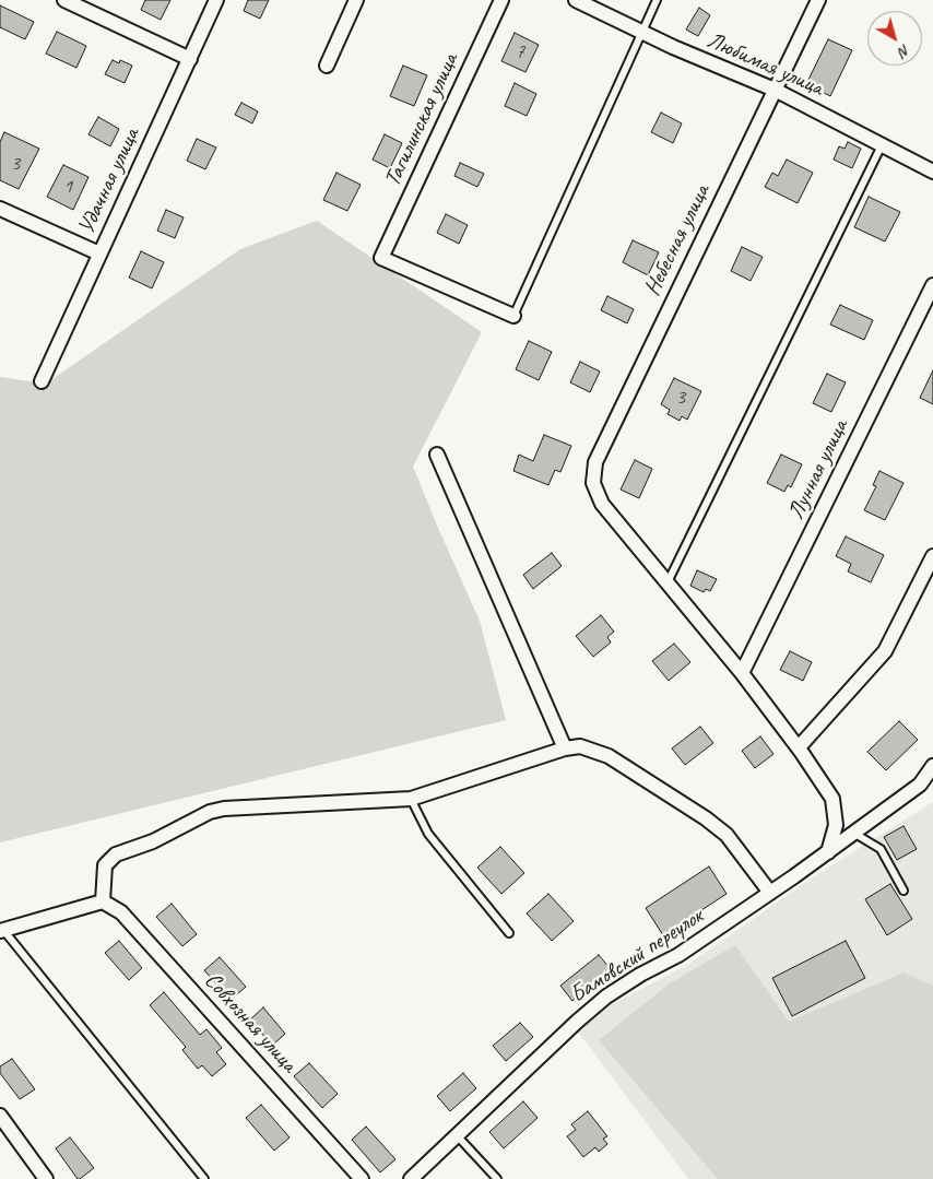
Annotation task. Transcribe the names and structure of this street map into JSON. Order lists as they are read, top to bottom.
{
  "streets": {
    "street": [
      "Любимая улица",
      "Тагилинская улица",
      "Удачная улица",
      "Небесная улица",
      "Лунная улица",
      "Бамовский переулок",
      "Совхозная улица"
    ]
  },
  "crossings": [
    ["Любимая улица", "Небесная улица"]
  ],
  "house_numbers": [
    "7",
    "3",
    "1",
    "3"
  ],
  "north": "bottom right"
}
